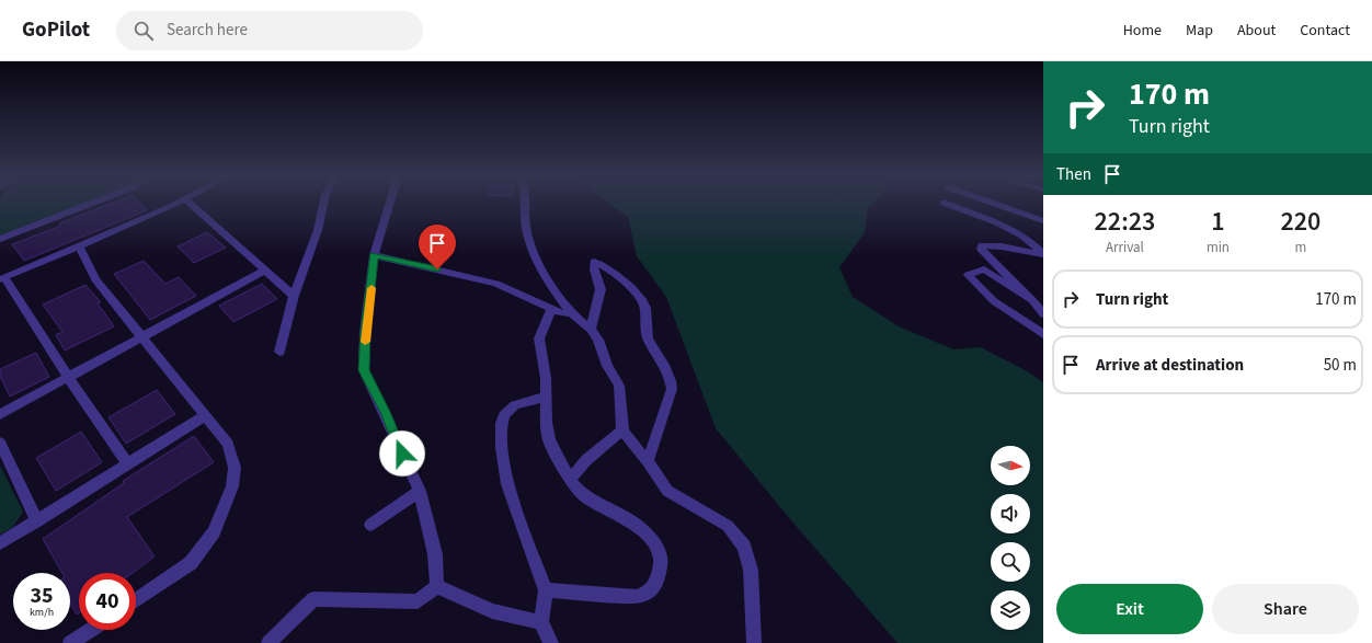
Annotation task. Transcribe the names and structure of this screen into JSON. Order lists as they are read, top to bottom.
{
  "north": "right",
  "page": {
    "header": "GoPilot",
    "search": "Search here",
    "nav": [
      "Home",
      "Map",
      "About",
      "Contact"
    ],
    "turn": ["170 m", "Turn right"],
    "then": "Then",
    "eta": [
      "22:23",
      "Arrival",
      "1",
      "min",
      "220",
      "m"
    ],
    "list": [
      {
        "name": "Turn right",
        "value": "170 m"
      },
      {
        "name": "Arrive at destination",
        "value": "50 m"
      }
    ],
    "speed": "35 km/h",
    "limit": "40",
    "buttons": ["Exit", "Share"]
  }
}
